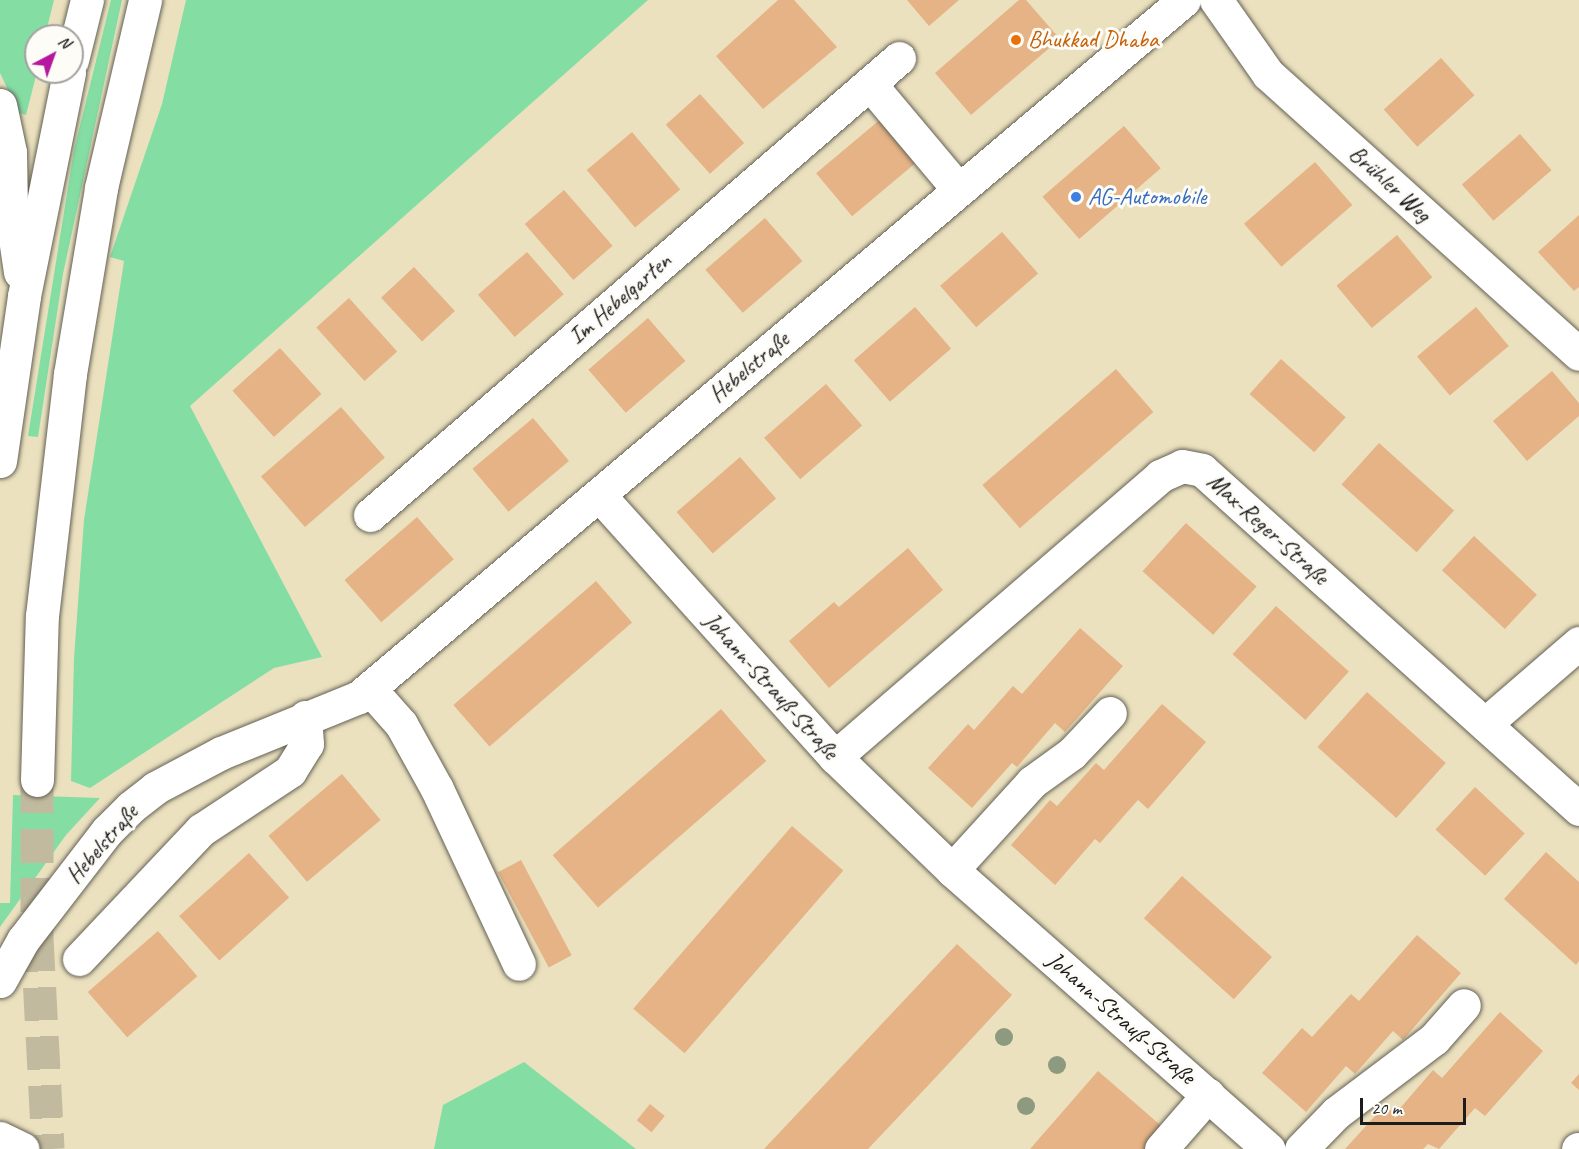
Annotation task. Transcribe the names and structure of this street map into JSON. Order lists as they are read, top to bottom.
{
  "streets": {
    "main road": [
      "Brühler Weg",
      "Im Hebelgarten",
      "Hebelstraße",
      "Max-Reger-Straße",
      "Johann-Strauß-Straße"
    ]
  },
  "crossings": [
    ["Hebelstraße", "Johann-Strauß-Straße"],
    ["Max-Reger-Straße", "Johann-Strauß-Straße"]
  ],
  "places": ["Bhukkad Dhaba", "AG-Automobile"],
  "scale_bar": "20 m",
  "north": "top right"
}
